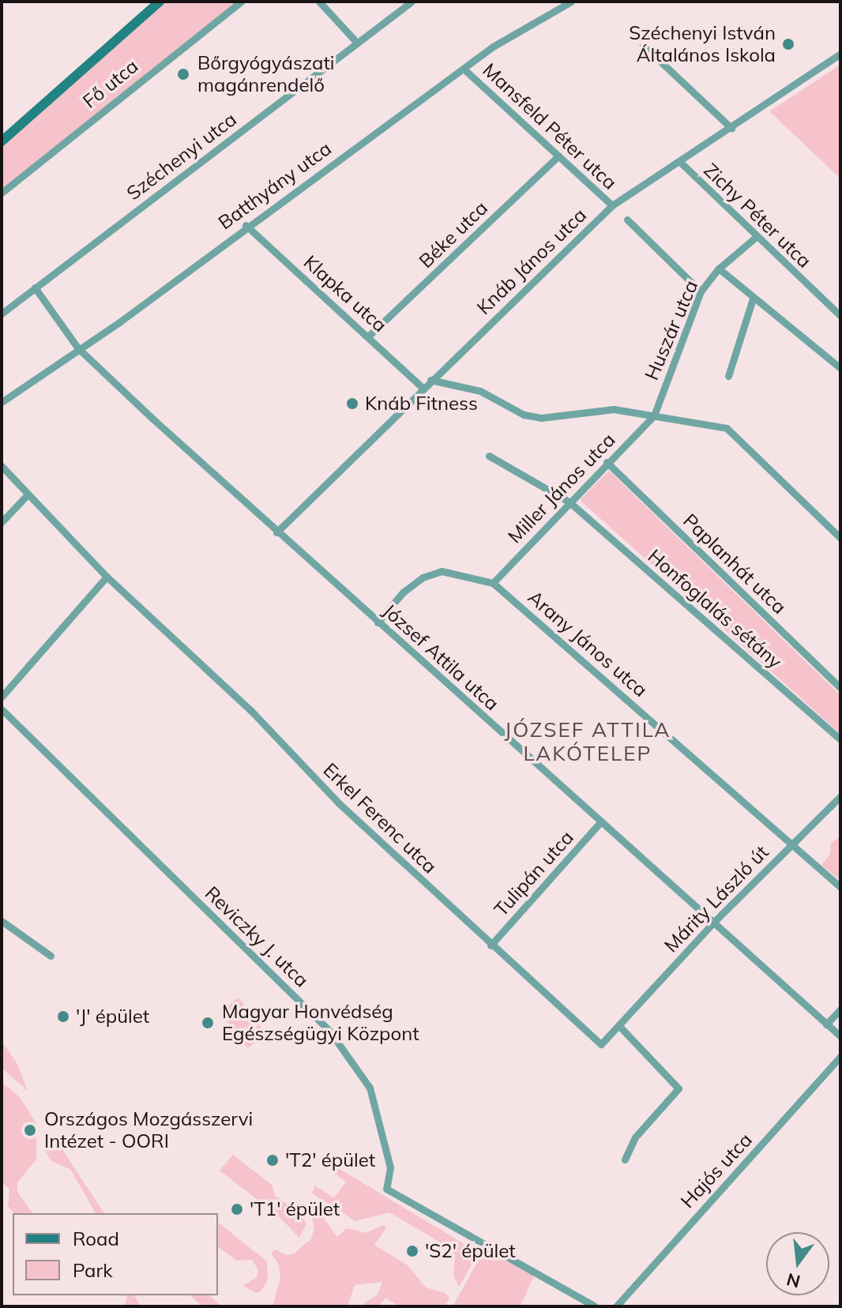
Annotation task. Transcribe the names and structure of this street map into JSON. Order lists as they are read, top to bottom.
{
  "streets": {
    "main road": ["Fő utca"],
    "street": [
      "Mansfeld Péter utca",
      "Széchenyi utca",
      "Batthyány utca",
      "Zichy Péter utca",
      "Béke utca",
      "Knáb János utca",
      "Klapka utca",
      "Huszár utca",
      "Miller János utca",
      "Paplanhát utca",
      "Honfoglalás sétány",
      "Arany János utca",
      "József Attila utca",
      "Erkel Ferenc utca",
      "Tulipán utca",
      "Márity László út",
      "Reviczky J. utca",
      "Hajós utca"
    ]
  },
  "crossings": [
    ["Mansfeld Péter utca", "Batthyány utca"],
    ["Mansfeld Péter utca", "Béke utca"],
    ["Mansfeld Péter utca", "Knáb János utca"],
    ["Széchenyi utca", "József Attila utca"],
    ["Batthyány utca", "Klapka utca"],
    ["Batthyány utca", "József Attila utca"],
    ["Zichy Péter utca", "Knáb János utca"],
    ["Zichy Péter utca", "Huszár utca"],
    ["Béke utca", "Klapka utca"],
    ["Knáb János utca", "Klapka utca"],
    ["Knáb János utca", "József Attila utca"],
    ["Huszár utca", "Miller János utca"],
    ["Miller János utca", "Paplanhát utca"],
    ["Miller János utca", "Honfoglalás sétány"],
    ["Miller János utca", "Arany János utca"],
    ["Arany János utca", "József Attila utca"],
    ["Arany János utca", "Márity László út"],
    ["József Attila utca", "Tulipán utca"],
    ["József Attila utca", "Márity László út"],
    ["Erkel Ferenc utca", "Tulipán utca"],
    ["Erkel Ferenc utca", "Márity László út"]
  ],
  "districts": ["JÓZSEF ATTILA LAKÓTELEP"],
  "places": [
    "Széchenyi István Általános Iskola",
    "Bőrgyógyászati magánrendelő",
    "Knáb Fitness",
    "'J' épület",
    "Magyar Honvédség Egészségügyi Központ",
    "Országos Mozgásszervi Intézet - OORI",
    "'T2' épület",
    "'T1' épület",
    "'S2' épület"
  ],
  "legend": ["Road", "Park"],
  "north": "bottom"
}
